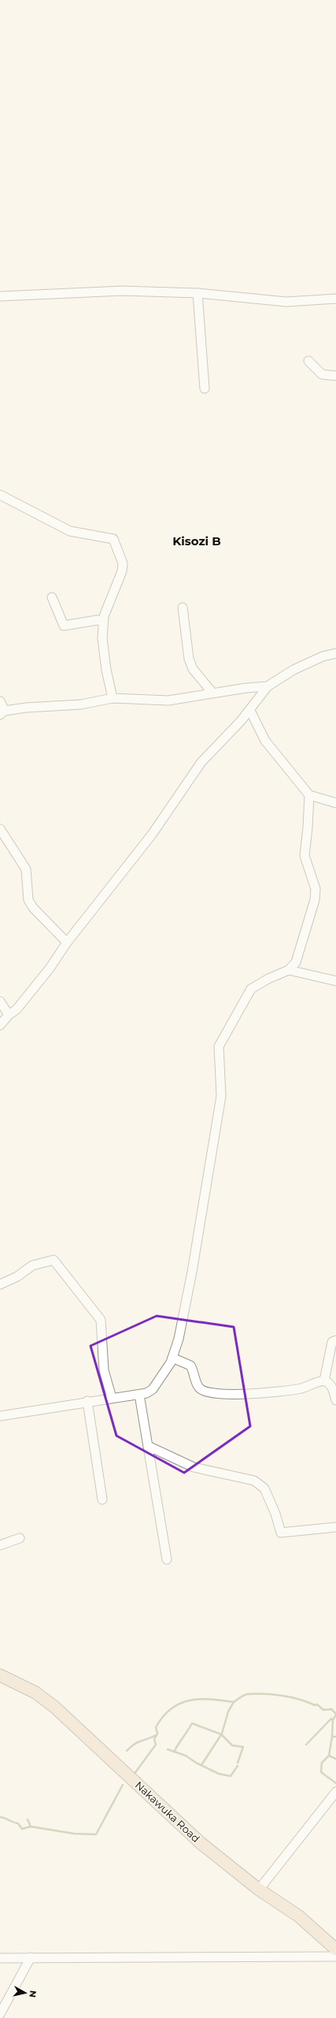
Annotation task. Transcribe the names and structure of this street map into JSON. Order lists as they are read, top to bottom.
{
  "streets": {
    "main road": ["Nakawuka Road"]
  },
  "districts": ["Kisozi B"],
  "north": "right"
}
